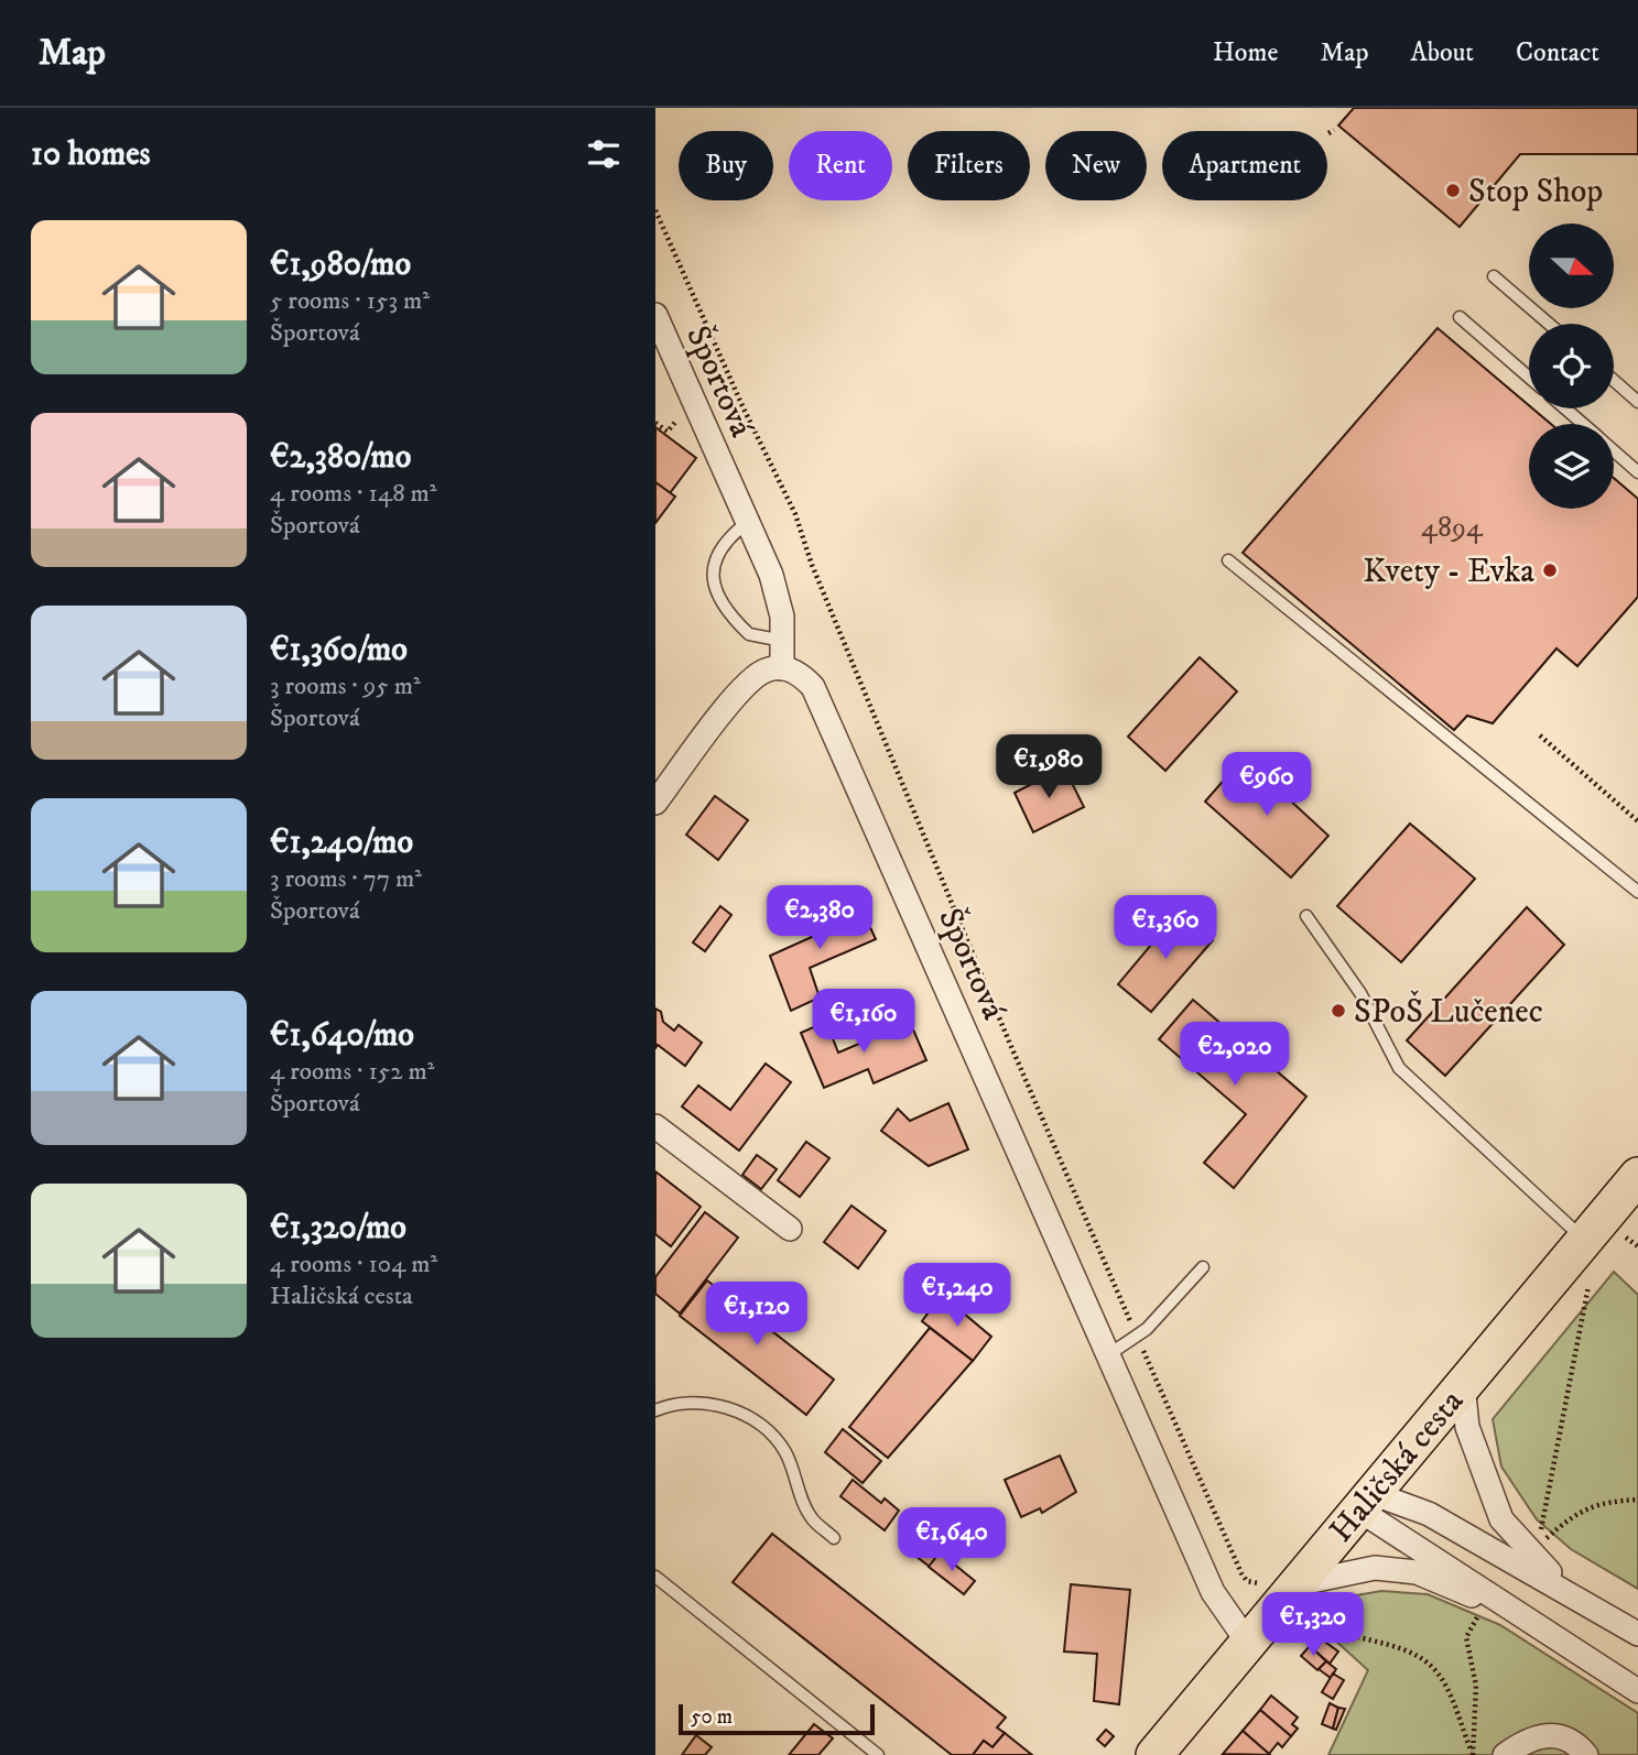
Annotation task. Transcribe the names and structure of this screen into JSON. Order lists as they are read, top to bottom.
{
  "streets": {
    "main road": ["Haličská cesta"],
    "street": ["Športová"]
  },
  "crossings": [
    ["Športová", "Haličská cesta"]
  ],
  "places": ["Stop Shop", "Kvety - Evka", "SPoŠ Lučenec"],
  "house_numbers": ["4894"],
  "scale_bar": "50 m",
  "north": "right",
  "page": {
    "header": "Map",
    "nav": [
      "Home",
      "Map",
      "About",
      "Contact"
    ],
    "heading": "10 homes",
    "chip": [
      "Buy",
      "Rent",
      "Filters",
      "New",
      "Apartment"
    ],
    "list": [
      {
        "name": "€1,980/mo",
        "note": "5 rooms · 153 m² · Športová"
      },
      {
        "name": "€2,380/mo",
        "note": "4 rooms · 148 m² · Športová"
      },
      {
        "name": "€1,360/mo",
        "note": "3 rooms · 95 m² · Športová"
      },
      {
        "name": "€1,240/mo",
        "note": "3 rooms · 77 m² · Športová"
      },
      {
        "name": "€1,640/mo",
        "note": "4 rooms · 152 m² · Športová"
      },
      {
        "name": "€1,320/mo",
        "note": "4 rooms · 104 m² · Haličská cesta"
      }
    ],
    "price": [
      "€1,980",
      "€960",
      "€2,380",
      "€1,360",
      "€1,160",
      "€2,020",
      "€1,240",
      "€1,120",
      "€1,640",
      "€1,320"
    ],
    "scale": "50 m"
  }
}
